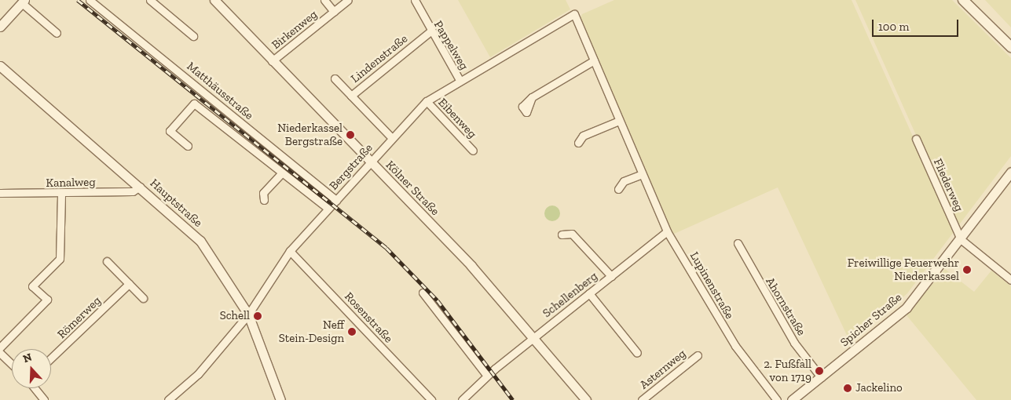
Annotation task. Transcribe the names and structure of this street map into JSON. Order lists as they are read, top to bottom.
{
  "streets": {
    "street": [
      "Birkenweg",
      "Pappelweg",
      "Lindenstraße",
      "Matthäusstraße",
      "Eibenweg",
      "Bergstraße",
      "Kanalweg",
      "Fliederweg",
      "Kölner Straße",
      "Hauptstraße",
      "Lupinenstraße",
      "Schellenberg",
      "Ahornstraße",
      "Römerweg",
      "Rosenstraße",
      "Spicher Straße",
      "Asternweg"
    ]
  },
  "crossings": [
    ["Birkenweg", "Kölner Straße"],
    ["Pappelweg", "Lindenstraße"],
    ["Pappelweg", "Bergstraße"],
    ["Lindenstraße", "Bergstraße"],
    ["Matthäusstraße", "Bergstraße"],
    ["Eibenweg", "Bergstraße"],
    ["Bergstraße", "Kölner Straße"],
    ["Bergstraße", "Hauptstraße"],
    ["Bergstraße", "Lupinenstraße"],
    ["Bergstraße", "Rosenstraße"],
    ["Kanalweg", "Hauptstraße"],
    ["Fliederweg", "Spicher Straße"],
    ["Kölner Straße", "Schellenberg"],
    ["Lupinenstraße", "Schellenberg"],
    ["Ahornstraße", "Spicher Straße"]
  ],
  "places": [
    "Niederkassel Bergstraße",
    "Freiwillige Feuerwehr Niederkassel",
    "Schell",
    "Neff Stein-Design",
    "2. Fußfall von 1719",
    "Jackelino"
  ],
  "scale_bar": "100 m",
  "north": "top"
}
